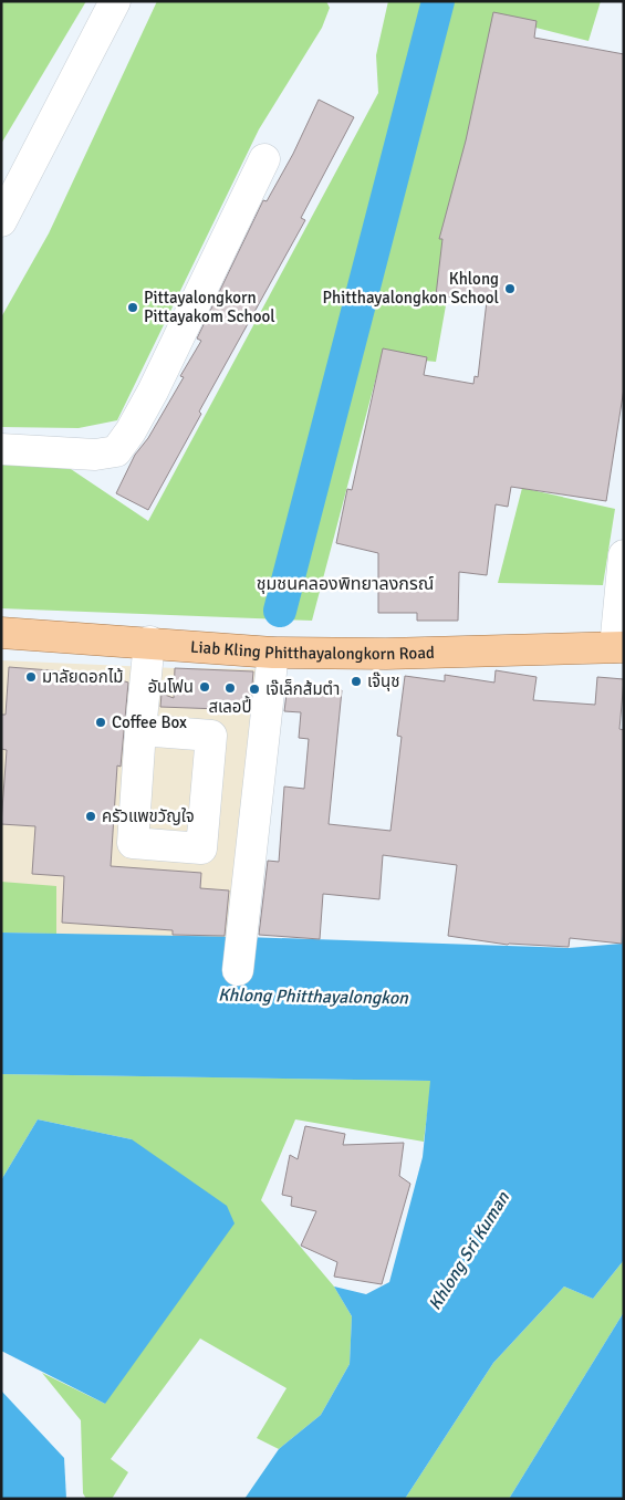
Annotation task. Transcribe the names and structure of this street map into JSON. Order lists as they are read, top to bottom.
{
  "streets": {
    "main road": ["Liab Kling Phitthayalongkorn Road"]
  },
  "districts": ["ชุมชนคลองพิทยาลงกรณ์"],
  "water": ["Khlong Phitthayalongkon", "Khlong Sri Kuman"],
  "places": [
    "Khlong Phitthayalongkon School",
    "Pittayalongkorn Pittayakom School",
    "มาลัยดอกไม้",
    "เจ๊นุช",
    "อันโฟน",
    "สเลอปี้",
    "เจ๊เล็กส้มตำ",
    "Coffee Box",
    "ครัวแพขวัญใจ"
  ]
}
